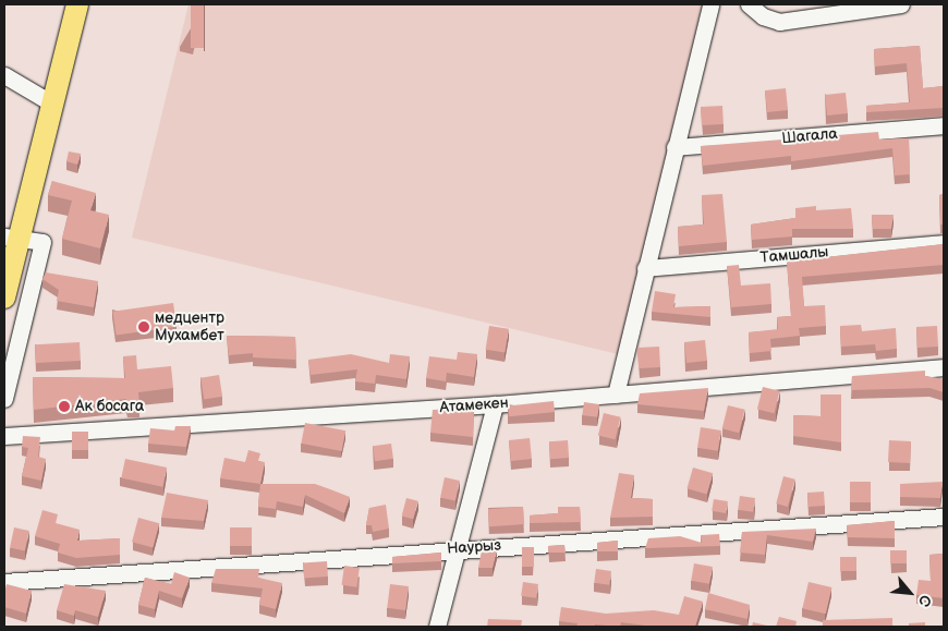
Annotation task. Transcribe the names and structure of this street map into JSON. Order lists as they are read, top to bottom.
{
  "streets": {
    "street": [
      "Шагала",
      "Тамшалы",
      "Атамекен",
      "Наурыз"
    ]
  },
  "places": ["медцентр Мухамбет", "Ак босага"],
  "north": "bottom right"
}
